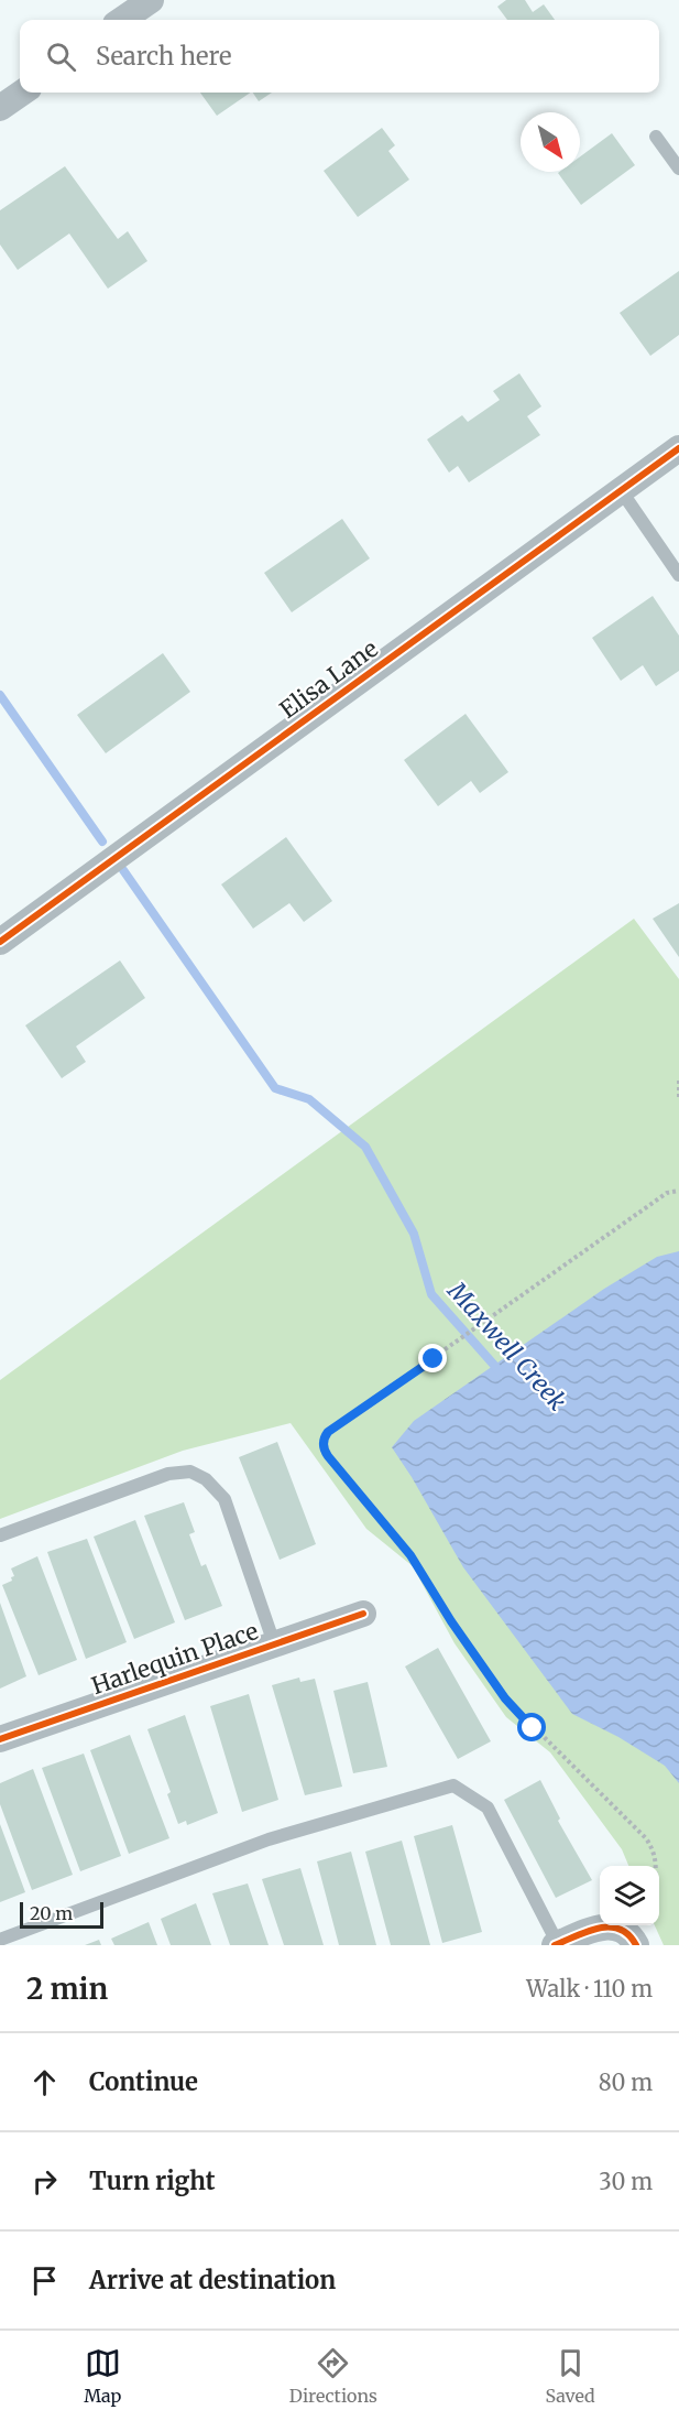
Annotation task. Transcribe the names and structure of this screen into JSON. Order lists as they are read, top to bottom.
{
  "streets": {
    "street": ["Elisa Lane", "Harlequin Place"]
  },
  "water": ["Maxwell Creek"],
  "scale_bar": "20 m",
  "north": "bottom right",
  "page": {
    "search": "Search here",
    "scale": "20 m",
    "heading": ["2 min", "Walk · 110 m"],
    "list": [
      ["Continue", "80 m"],
      ["Turn right", "30 m"],
      "Arrive at destination"
    ],
    "nav": ["Map", "Directions", "Saved"]
  }
}
